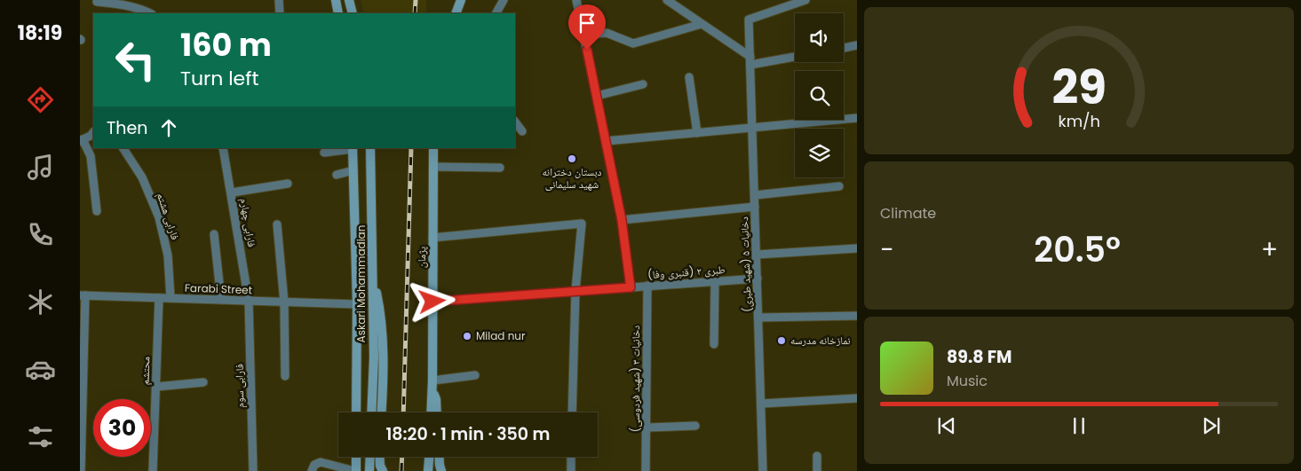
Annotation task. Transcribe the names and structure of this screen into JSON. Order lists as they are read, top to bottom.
{
  "streets": {
    "main road": ["پژمان", "Askari Mohammadian"],
    "street": [
      "فارابی هشتم",
      "فارابی چهارم",
      "دخانیات ۵ (شهید طبری)",
      "طبری ۲ (قنبری وفا)",
      "Farabi Street",
      "محتشم",
      "دخانیات ۳ (شهید فردوسی)",
      "فارابی سوم"
    ]
  },
  "crossings": [
    ["فارابی هشتم", "Farabi Street"],
    ["فارابی چهارم", "Farabi Street"],
    ["فارابی چهارم", "فارابی سوم"],
    ["پژمان", "طبری ۲ (قنبری وفا)"],
    ["دخانیات ۵ (شهید طبری)", "طبری ۲ (قنبری وفا)"],
    ["طبری ۲ (قنبری وفا)", "دخانیات ۳ (شهید فردوسی)"],
    ["Askari Mohammadian", "Farabi Street"],
    ["Farabi Street", "محتشم"],
    ["Farabi Street", "فارابی سوم"]
  ],
  "places": ["دبستان دخترانه شهید سلیمانی", "Milad nur", "نمازخانه مدرسه"],
  "page": {
    "tabs": "18:19",
    "turn": ["160 m", "Turn left"],
    "then": "Then",
    "tile": "Climate",
    "heat": ["−", "20.5°", "+"],
    "song": ["89.8 FM", "Music"],
    "limit": "30",
    "trip": "18:20 · 1 min · 350 m",
    "gauge": ["29", "km/h"]
  }
}
